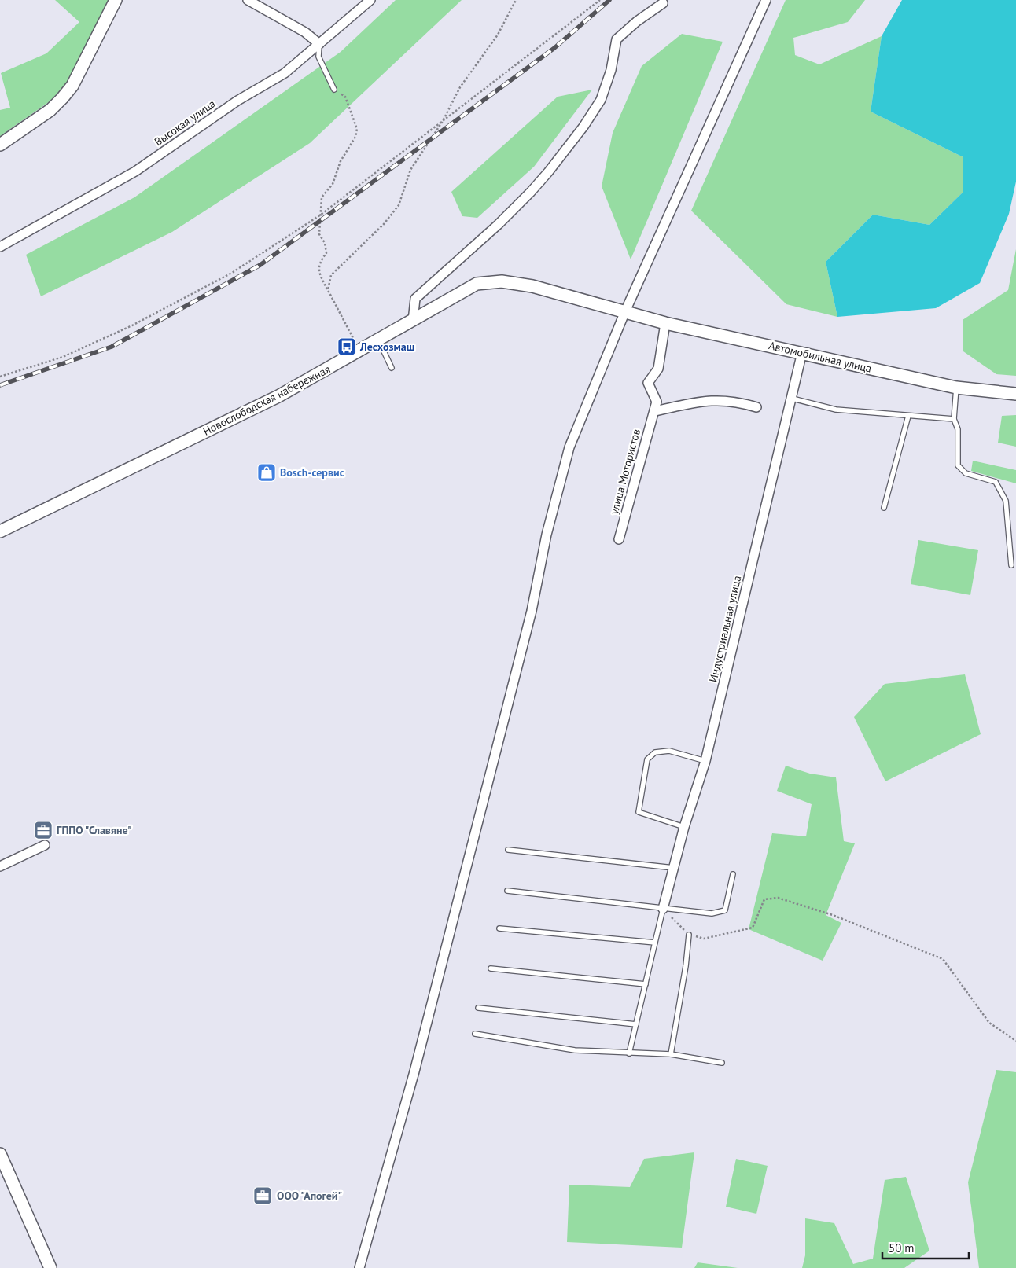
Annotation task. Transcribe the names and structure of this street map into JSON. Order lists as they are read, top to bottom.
{
  "streets": {
    "street": [
      "Высокая улица",
      "Автомобильная улица",
      "Новослободская набережная",
      "улица Мотористов",
      "Индустриальная улица"
    ]
  },
  "crossings": [
    ["Автомобильная улица", "Новослободская набережная"],
    ["Автомобильная улица", "улица Мотористов"],
    ["Автомобильная улица", "Индустриальная улица"]
  ],
  "places": {
    "bus stop": ["Лесхозмаш"],
    "shop": ["Bosch-сервис"],
    "office": ["ГППО \"Славяне\"", "ООО \"Апогей\""]
  },
  "scale_bar": "50 m"
}
